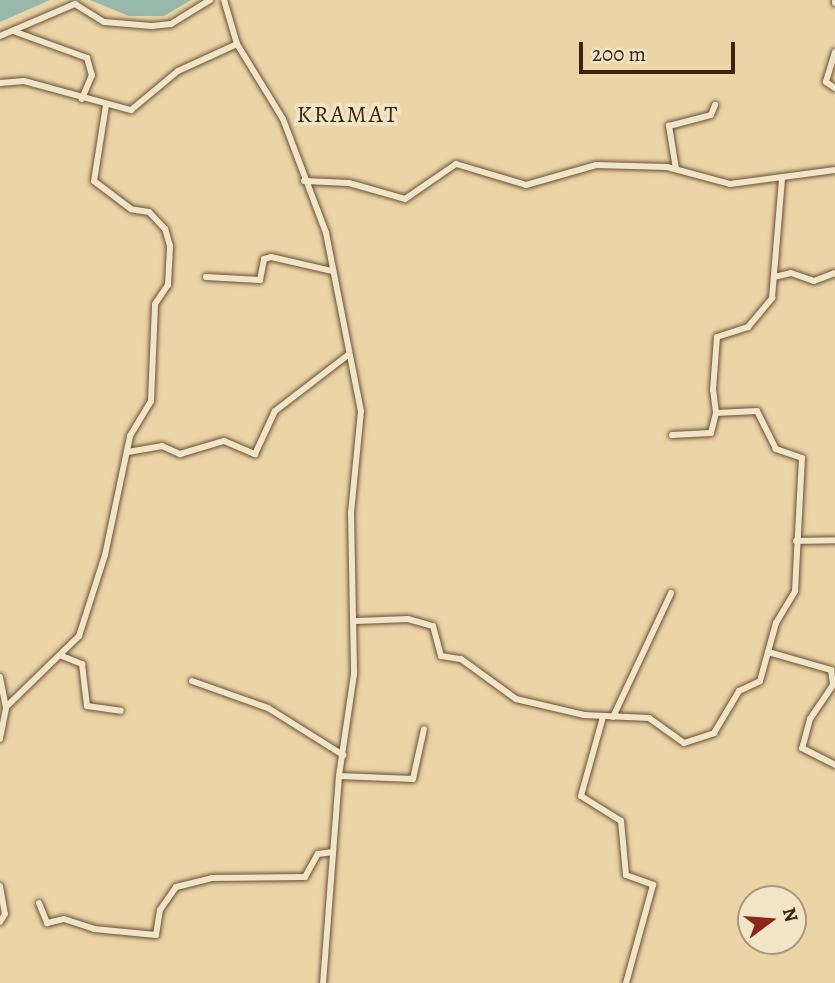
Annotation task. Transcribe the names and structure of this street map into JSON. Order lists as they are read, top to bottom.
{
  "districts": ["KRAMAT"],
  "scale_bar": "200 m",
  "north": "right"
}
